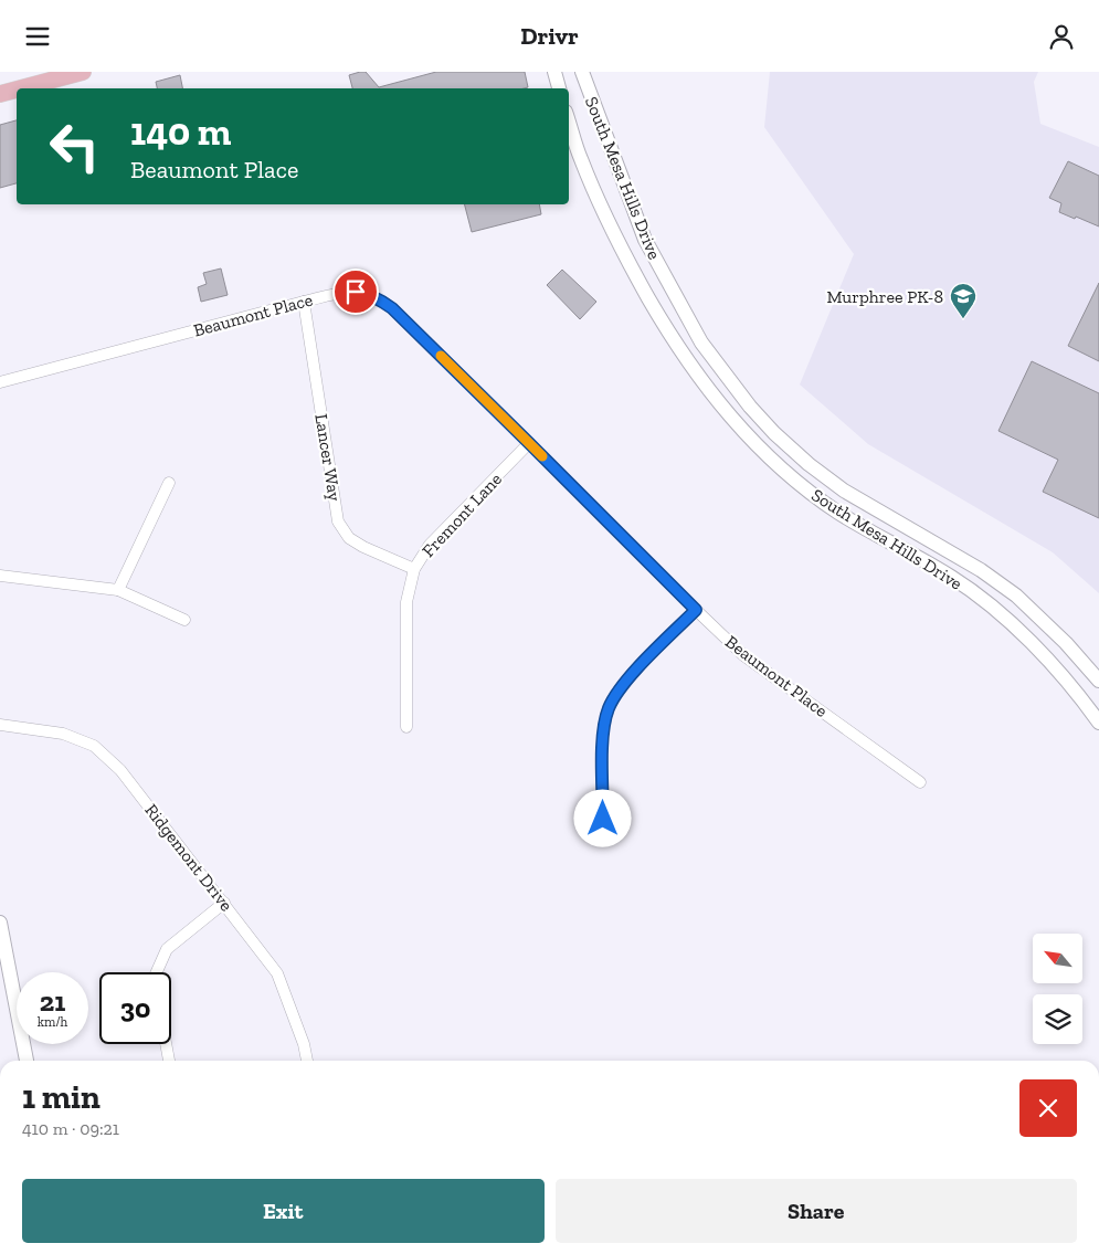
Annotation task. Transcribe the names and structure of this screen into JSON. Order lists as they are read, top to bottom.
{
  "streets": {
    "street": [
      "South Mesa Hills Drive",
      "Beaumont Place",
      "Lancer Way",
      "Fremont Lane",
      "Ridgemont Drive"
    ]
  },
  "crossings": [
    ["Beaumont Place", "Lancer Way"],
    ["Beaumont Place", "Fremont Lane"],
    ["Lancer Way", "Fremont Lane"]
  ],
  "places": {
    "school or university": ["Murphree PK-8"]
  },
  "north": "top left",
  "page": {
    "header": "Drivr",
    "turn": ["140 m", "Beaumont Place"],
    "speed": "21 km/h",
    "limit": "30",
    "heading": ["1 min", "410 m · 09:21"],
    "buttons": ["Exit", "Share"]
  }
}
